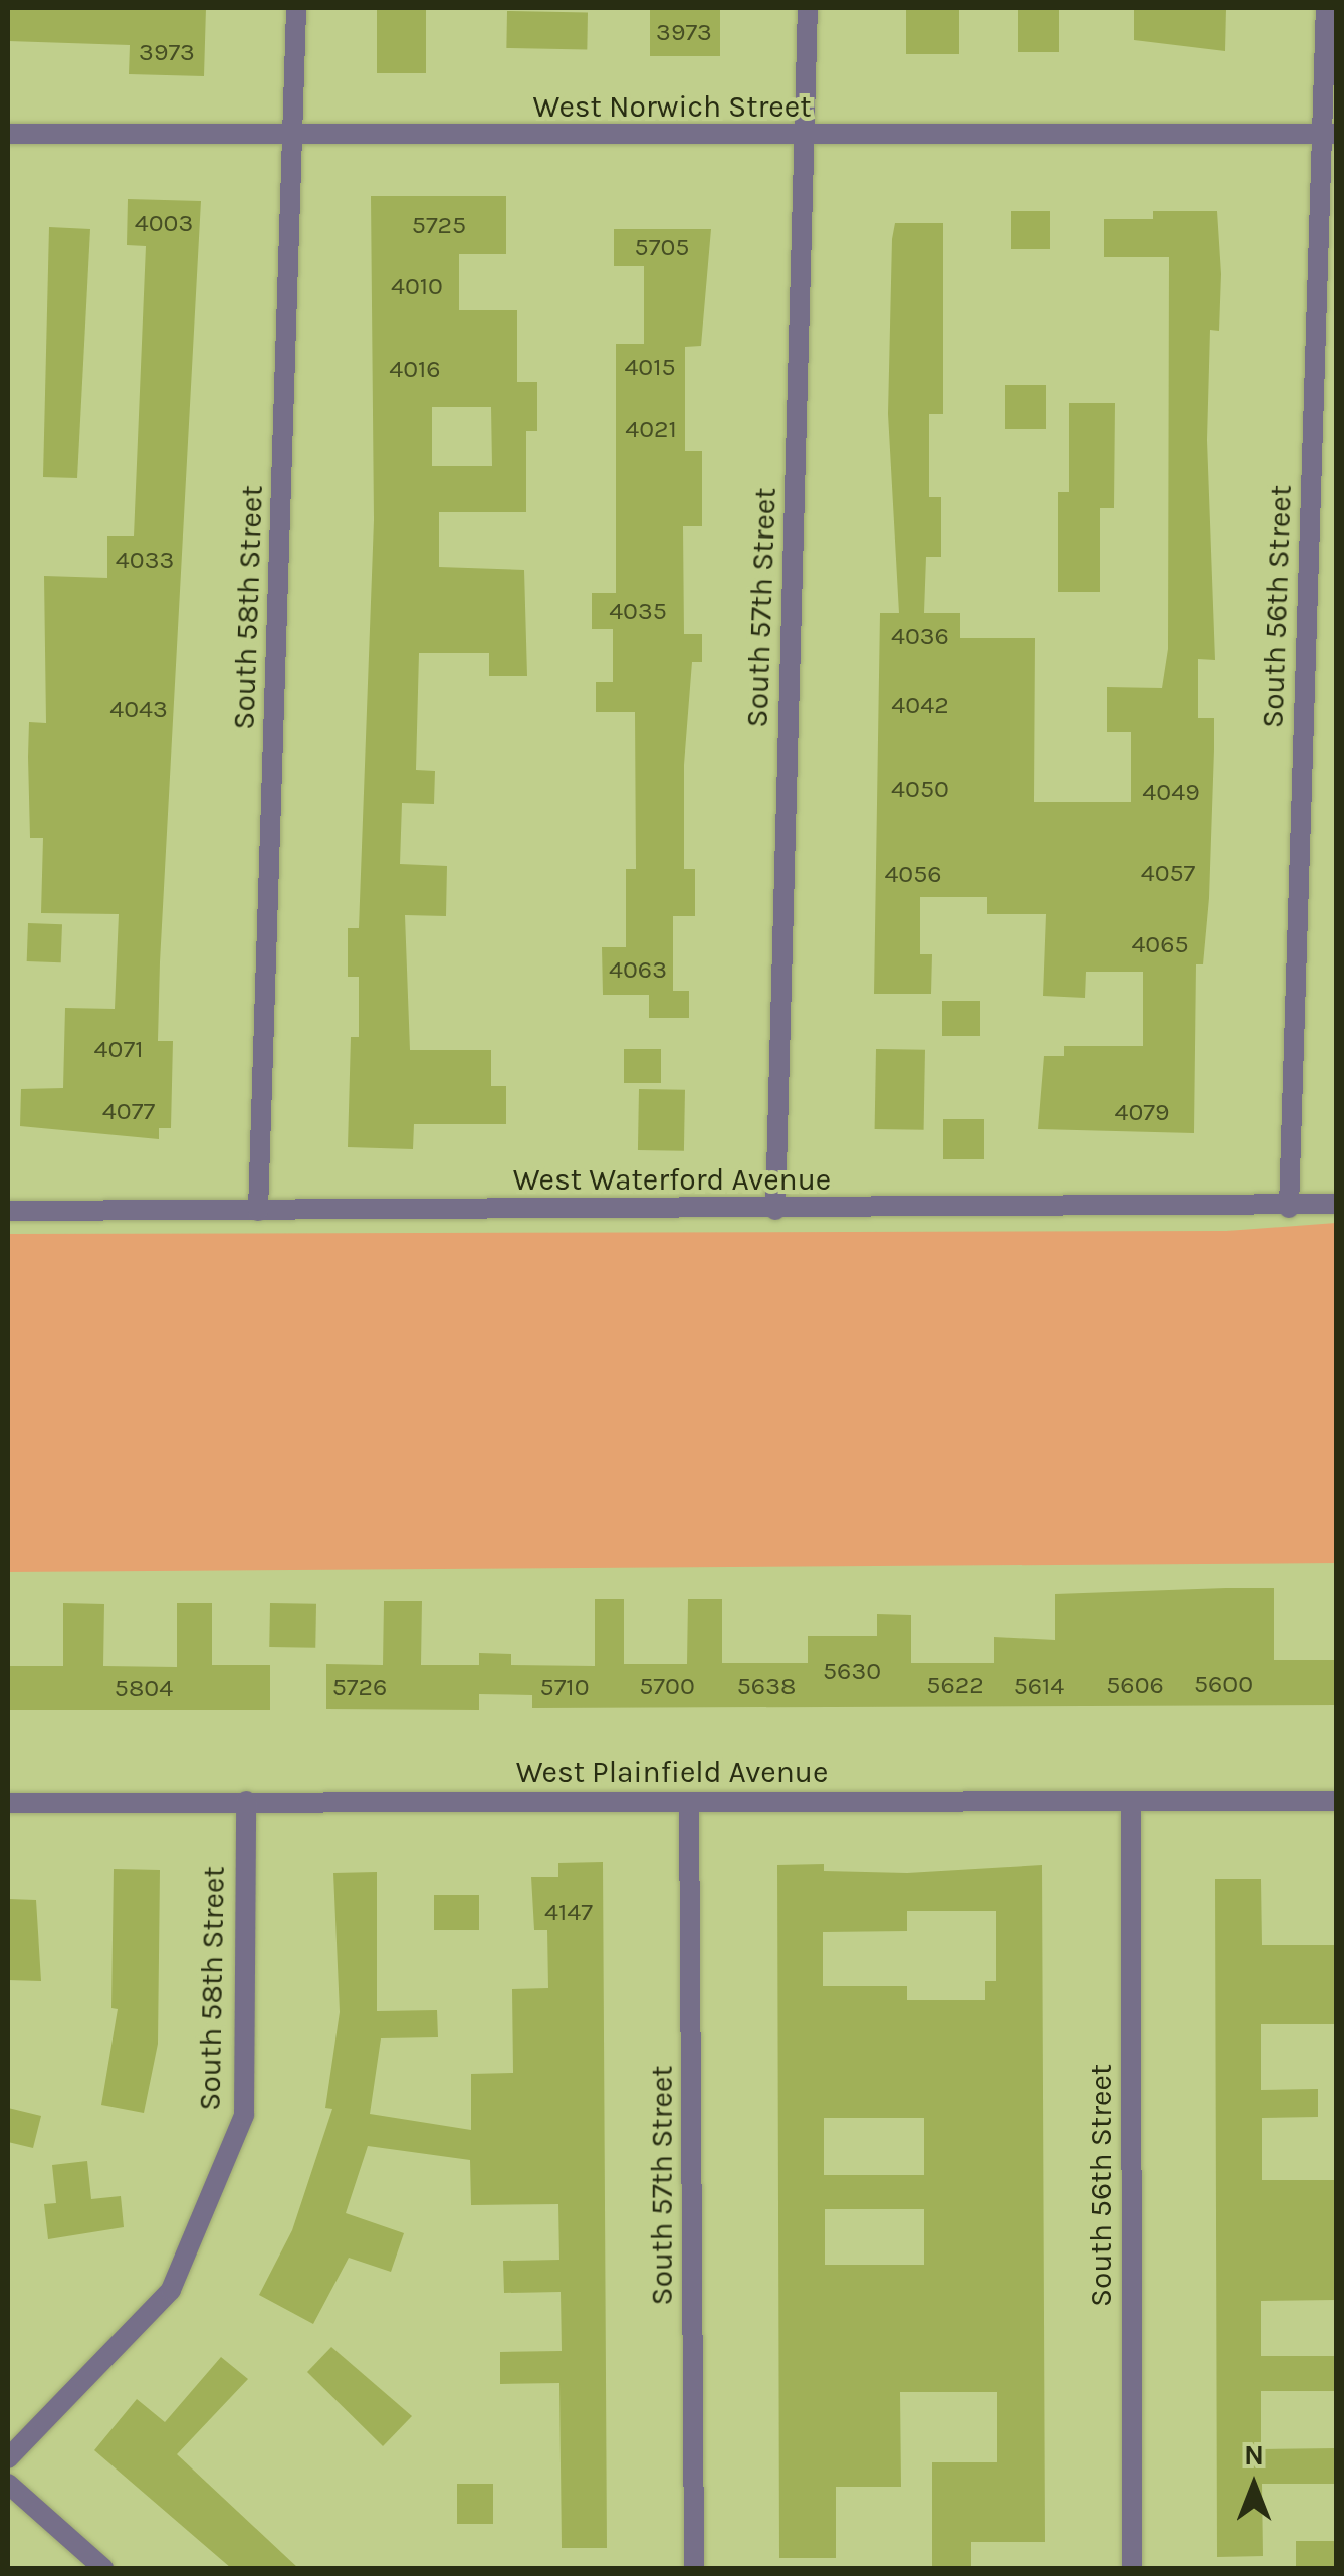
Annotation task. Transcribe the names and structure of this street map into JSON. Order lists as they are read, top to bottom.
{
  "streets": {
    "street": [
      "West Norwich Street",
      "South 56th Street",
      "South 58th Street",
      "South 57th Street",
      "West Waterford Avenue",
      "West Plainfield Avenue"
    ]
  },
  "crossings": [
    ["West Norwich Street", "South 56th Street"],
    ["West Norwich Street", "South 58th Street"],
    ["West Norwich Street", "South 57th Street"],
    ["South 56th Street", "West Waterford Avenue"],
    ["South 56th Street", "West Plainfield Avenue"],
    ["South 58th Street", "West Waterford Avenue"],
    ["South 58th Street", "West Plainfield Avenue"],
    ["South 57th Street", "West Waterford Avenue"],
    ["South 57th Street", "West Plainfield Avenue"]
  ],
  "house_numbers": [
    "3973",
    "3973",
    "4003",
    "5725",
    "5705",
    "4010",
    "4015",
    "4016",
    "4021",
    "4033",
    "4035",
    "4036",
    "4042",
    "4043",
    "4050",
    "4049",
    "4057",
    "4056",
    "4065",
    "4063",
    "4071",
    "4077",
    "4079",
    "5630",
    "5600",
    "5622",
    "5606",
    "5700",
    "5638",
    "5614",
    "5726",
    "5710",
    "5804",
    "4147"
  ],
  "north": "top"
}
